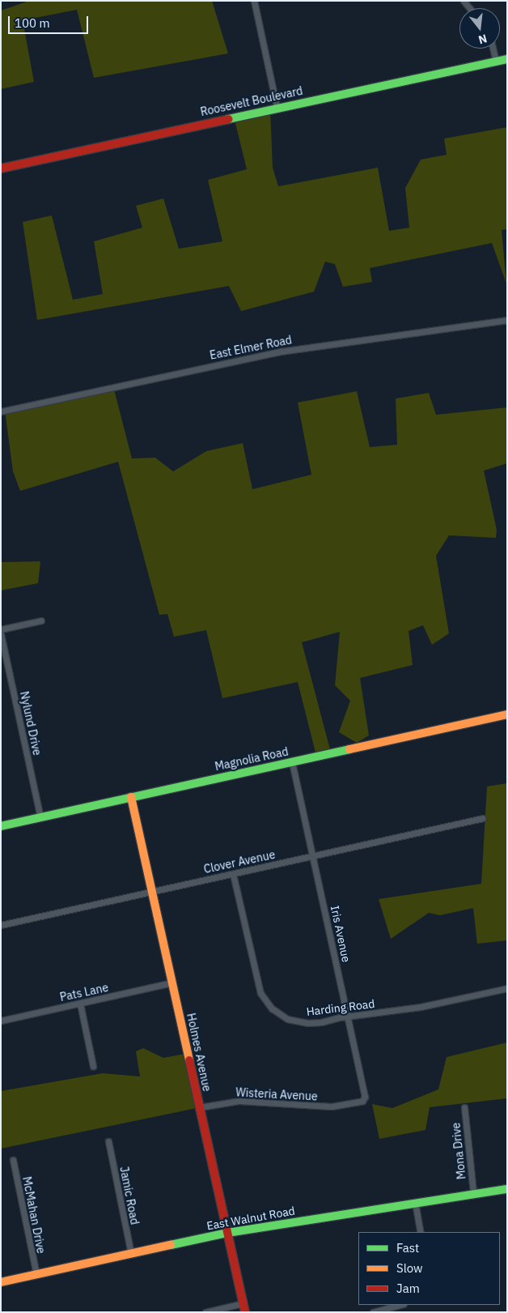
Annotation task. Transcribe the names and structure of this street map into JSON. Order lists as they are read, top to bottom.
{
  "streets": {
    "street": [
      "Roosevelt Boulevard",
      "East Elmer Road",
      "Nylund Drive",
      "Magnolia Road",
      "Clover Avenue",
      "Iris Avenue",
      "Pats Lane",
      "Harding Road",
      "Holmes Avenue",
      "Wisteria Avenue",
      "Mona Drive",
      "Jamic Road",
      "McMahan Drive",
      "East Walnut Road"
    ]
  },
  "crossings": [
    ["Nylund Drive", "Magnolia Road"],
    ["Magnolia Road", "Iris Avenue"],
    ["Magnolia Road", "Holmes Avenue"],
    ["Clover Avenue", "Iris Avenue"],
    ["Clover Avenue", "Harding Road"],
    ["Clover Avenue", "Holmes Avenue"],
    ["Iris Avenue", "Harding Road"],
    ["Iris Avenue", "Wisteria Avenue"],
    ["Pats Lane", "Holmes Avenue"],
    ["Holmes Avenue", "Wisteria Avenue"],
    ["Holmes Avenue", "East Walnut Road"],
    ["Mona Drive", "East Walnut Road"],
    ["Jamic Road", "East Walnut Road"],
    ["McMahan Drive", "East Walnut Road"]
  ],
  "legend": ["Fast", "Slow", "Jam"],
  "scale_bar": "100 m",
  "north": "bottom"
}
